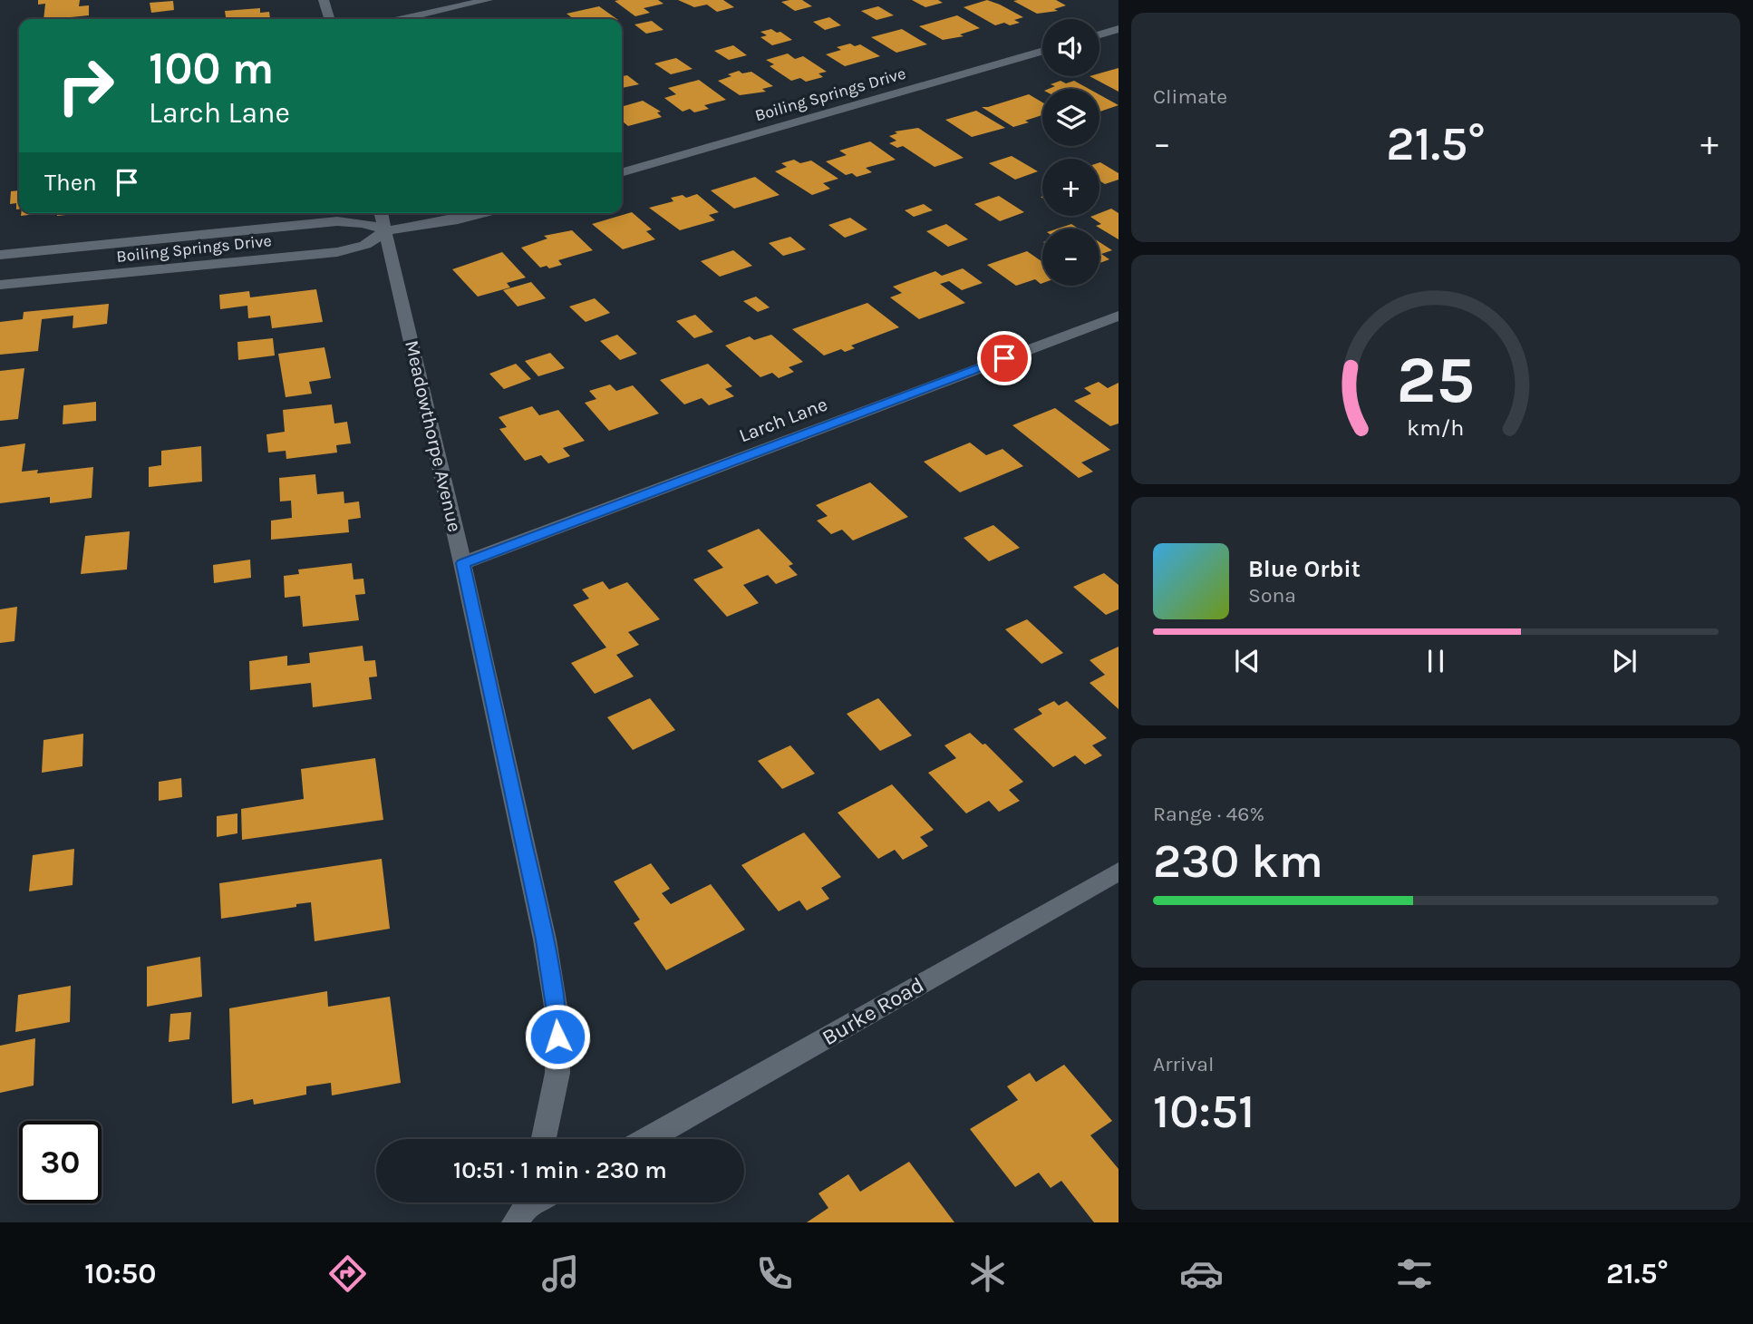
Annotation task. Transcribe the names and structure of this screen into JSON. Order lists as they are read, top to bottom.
{
  "streets": {
    "street": [
      "Boiling Springs Drive",
      "Larch Lane",
      "Meadowthorpe Avenue",
      "Burke Road"
    ]
  },
  "crossings": [
    ["Boiling Springs Drive", "Meadowthorpe Avenue"],
    ["Larch Lane", "Meadowthorpe Avenue"]
  ],
  "page": {
    "tile": [
      "Climate",
      ["Range · 46%", "230 km"],
      ["Arrival", "10:51"]
    ],
    "map_buttons": ["+", "−"],
    "turn": ["100 m", "Larch Lane"],
    "heat": ["−", "21.5°", "+"],
    "then": "Then",
    "song": ["Blue Orbit", "Sona"],
    "limit": "30",
    "trip": "10:51 · 1 min · 230 m",
    "tabs": ["10:50", "21.5°"],
    "gauge": ["25", "km/h"]
  }
}
